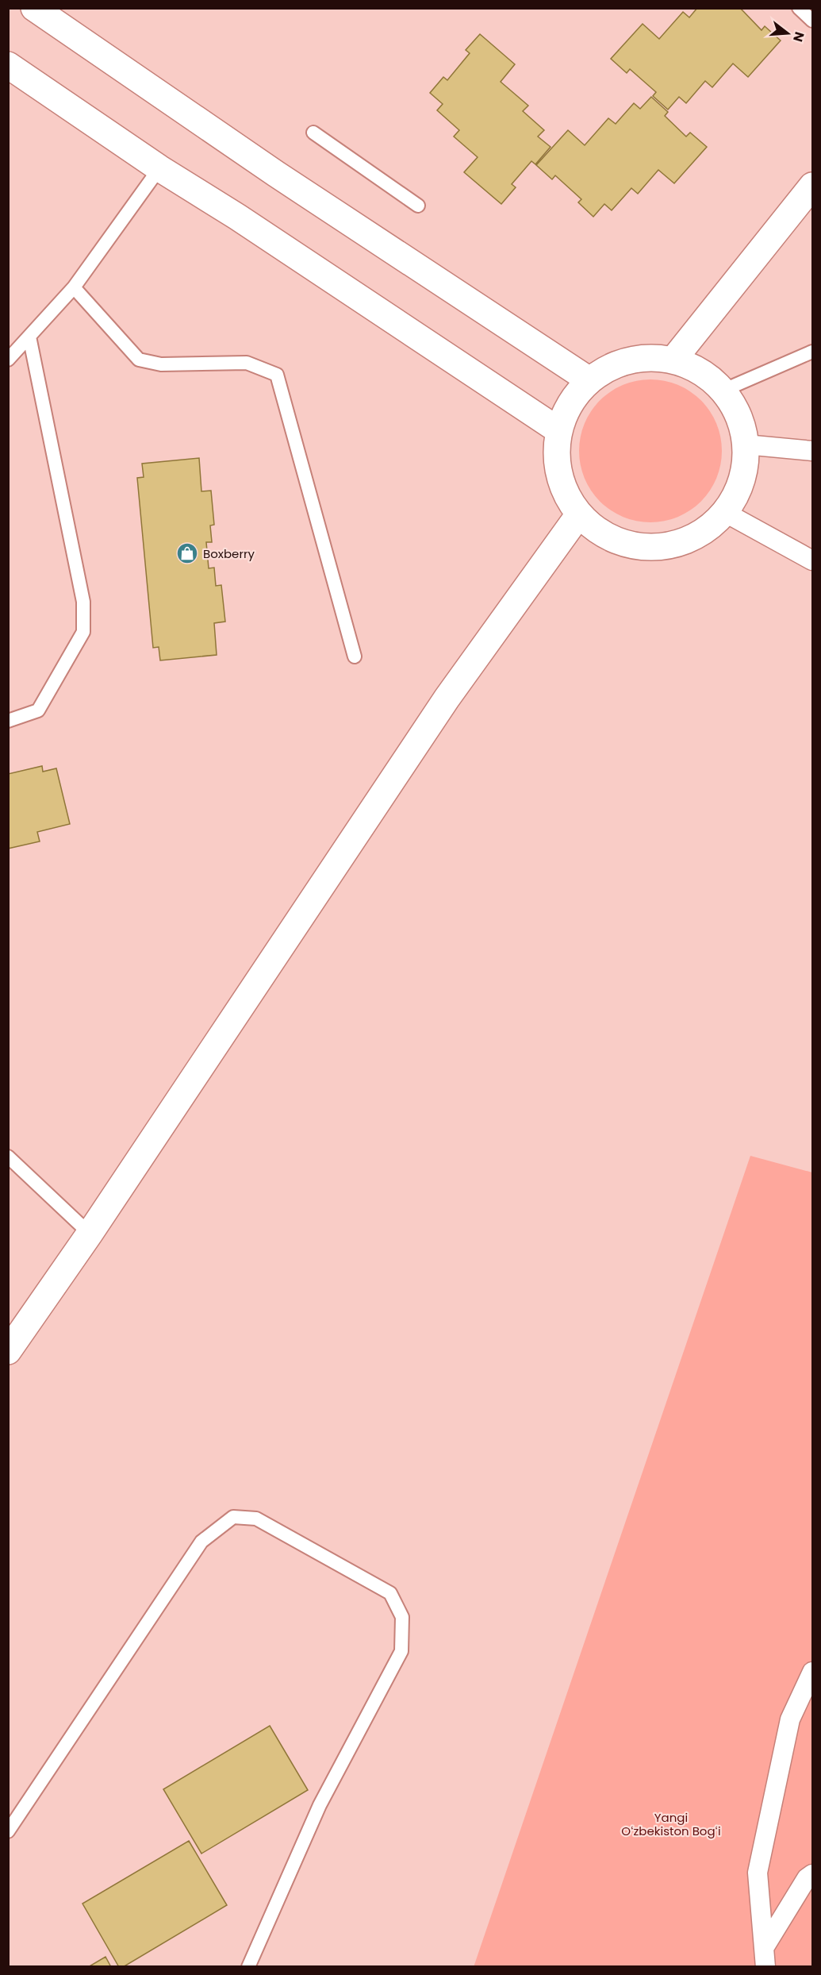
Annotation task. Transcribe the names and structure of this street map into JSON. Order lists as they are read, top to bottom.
{
  "parks": ["Yangi Oʻzbekiston Bogʻi"],
  "places": {
    "shop": ["Boxberry"]
  },
  "north": "right"
}
